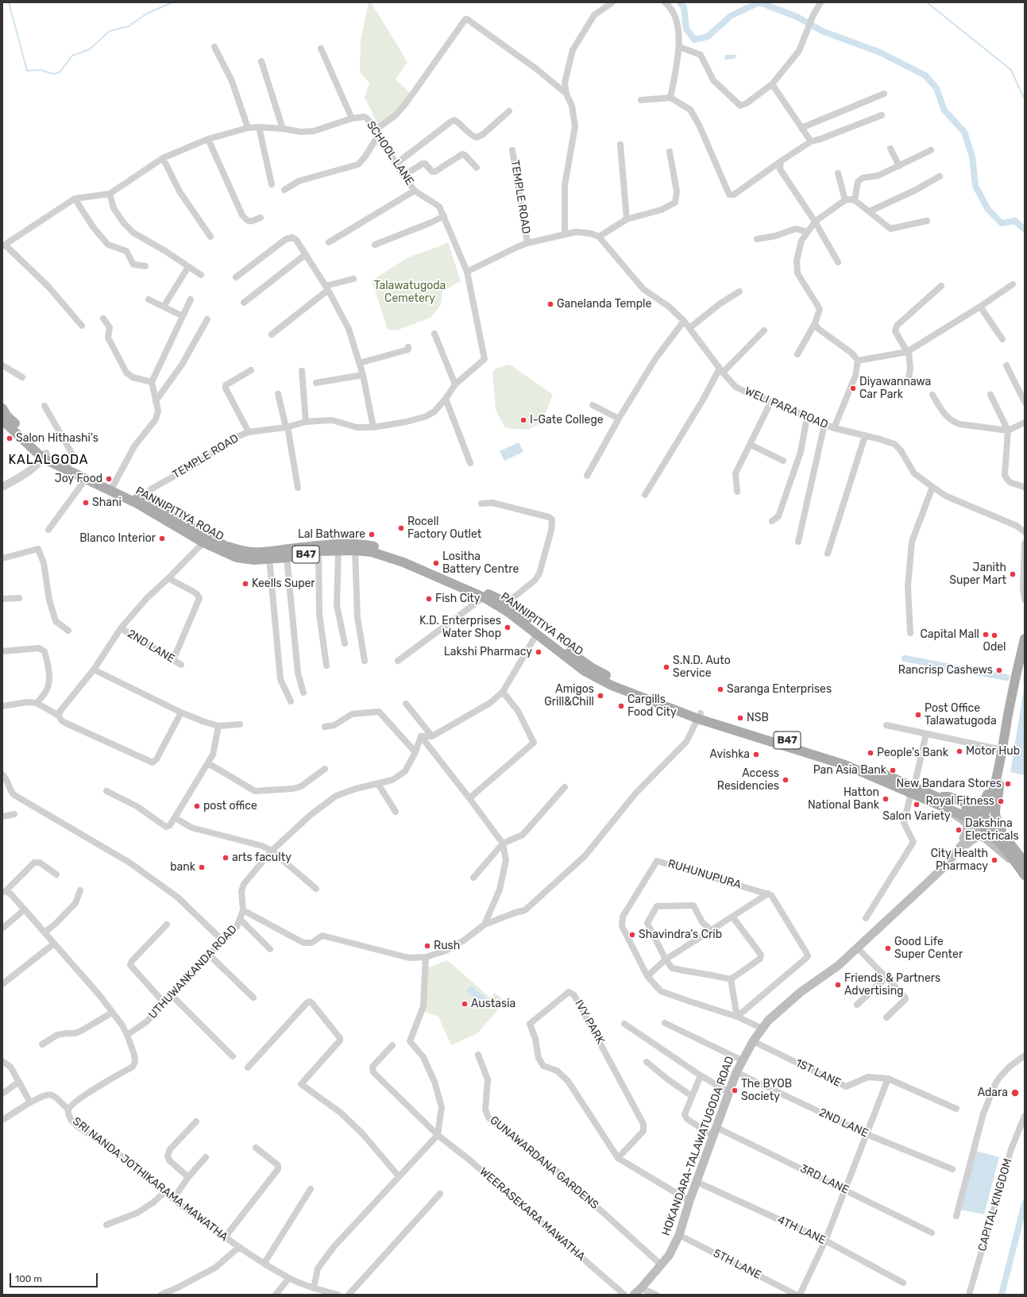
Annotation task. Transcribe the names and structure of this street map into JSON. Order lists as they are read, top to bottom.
{
  "streets": {
    "main road": ["PANNIPITIYA ROAD", "B47", "HOKANDARA-TALAWATUGODA ROAD"],
    "street": [
      "SCHOOL LANE",
      "TEMPLE ROAD",
      "WELI PARA ROAD",
      "2ND LANE",
      "RUHUNUPURA",
      "UTHUWANKANDA ROAD",
      "IVY PARK",
      "1ST LANE",
      "GUNAWARDANA GARDENS",
      "SRI NANDA JOTHIKARAMA MAWATHA",
      "3RD LANE",
      "CAPITAL KINGDOM",
      "WEERASEKARA MAWATHA",
      "4TH LANE",
      "5TH LANE"
    ]
  },
  "crossings": [
    ["SCHOOL LANE", "TEMPLE ROAD"],
    ["TEMPLE ROAD", "PANNIPITIYA ROAD"],
    ["PANNIPITIYA ROAD", "HOKANDARA-TALAWATUGODA ROAD"],
    ["2ND LANE", "HOKANDARA-TALAWATUGODA ROAD"],
    ["RUHUNUPURA", "HOKANDARA-TALAWATUGODA ROAD"],
    ["UTHUWANKANDA ROAD", "SRI NANDA JOTHIKARAMA MAWATHA"],
    ["IVY PARK", "HOKANDARA-TALAWATUGODA ROAD"],
    ["1ST LANE", "HOKANDARA-TALAWATUGODA ROAD"],
    ["HOKANDARA-TALAWATUGODA ROAD", "GUNAWARDANA GARDENS"],
    ["HOKANDARA-TALAWATUGODA ROAD", "3RD LANE"],
    ["HOKANDARA-TALAWATUGODA ROAD", "4TH LANE"],
    ["HOKANDARA-TALAWATUGODA ROAD", "5TH LANE"]
  ],
  "districts": ["KALALGODA"],
  "parks": ["Talawatugoda Cemetery"],
  "places": [
    "Ganelanda Temple",
    "Diyawannawa Car Park",
    "I-Gate College",
    "Salon Hithashi's",
    "Joy Food",
    "Shani",
    "Rocell Factory Outlet",
    "Lal Bathware",
    "Blanco Interior",
    "Lositha Battery Centre",
    "Janith Super Mart",
    "Keells Super",
    "Fish City",
    "K.D. Enterprises Water Shop",
    "Capital Mall",
    "Odel",
    "Lakshi Pharmacy",
    "S.N.D. Auto Service",
    "Rancrisp Cashews",
    "Saranga Enterprises",
    "Amigos Grill&Chill",
    "Cargills Food City",
    "Post Office Talawatugoda",
    "NSB",
    "Motor Hub",
    "People's Bank",
    "Avishka",
    "Pan Asia Bank",
    "Access Residencies",
    "New Bandara Stores",
    "Hatton National Bank",
    "Royal Fitness",
    "Salon Variety",
    "post office",
    "Dakshina Electricals",
    "arts faculty",
    "City Health Pharmacy",
    "bank",
    "Shavindra's Crib",
    "Rush",
    "Good Life Super Center",
    "Friends & Partners Advertising",
    "Austasia",
    "The BYOB Society",
    "Adara"
  ],
  "scale_bar": "100 m"
}
